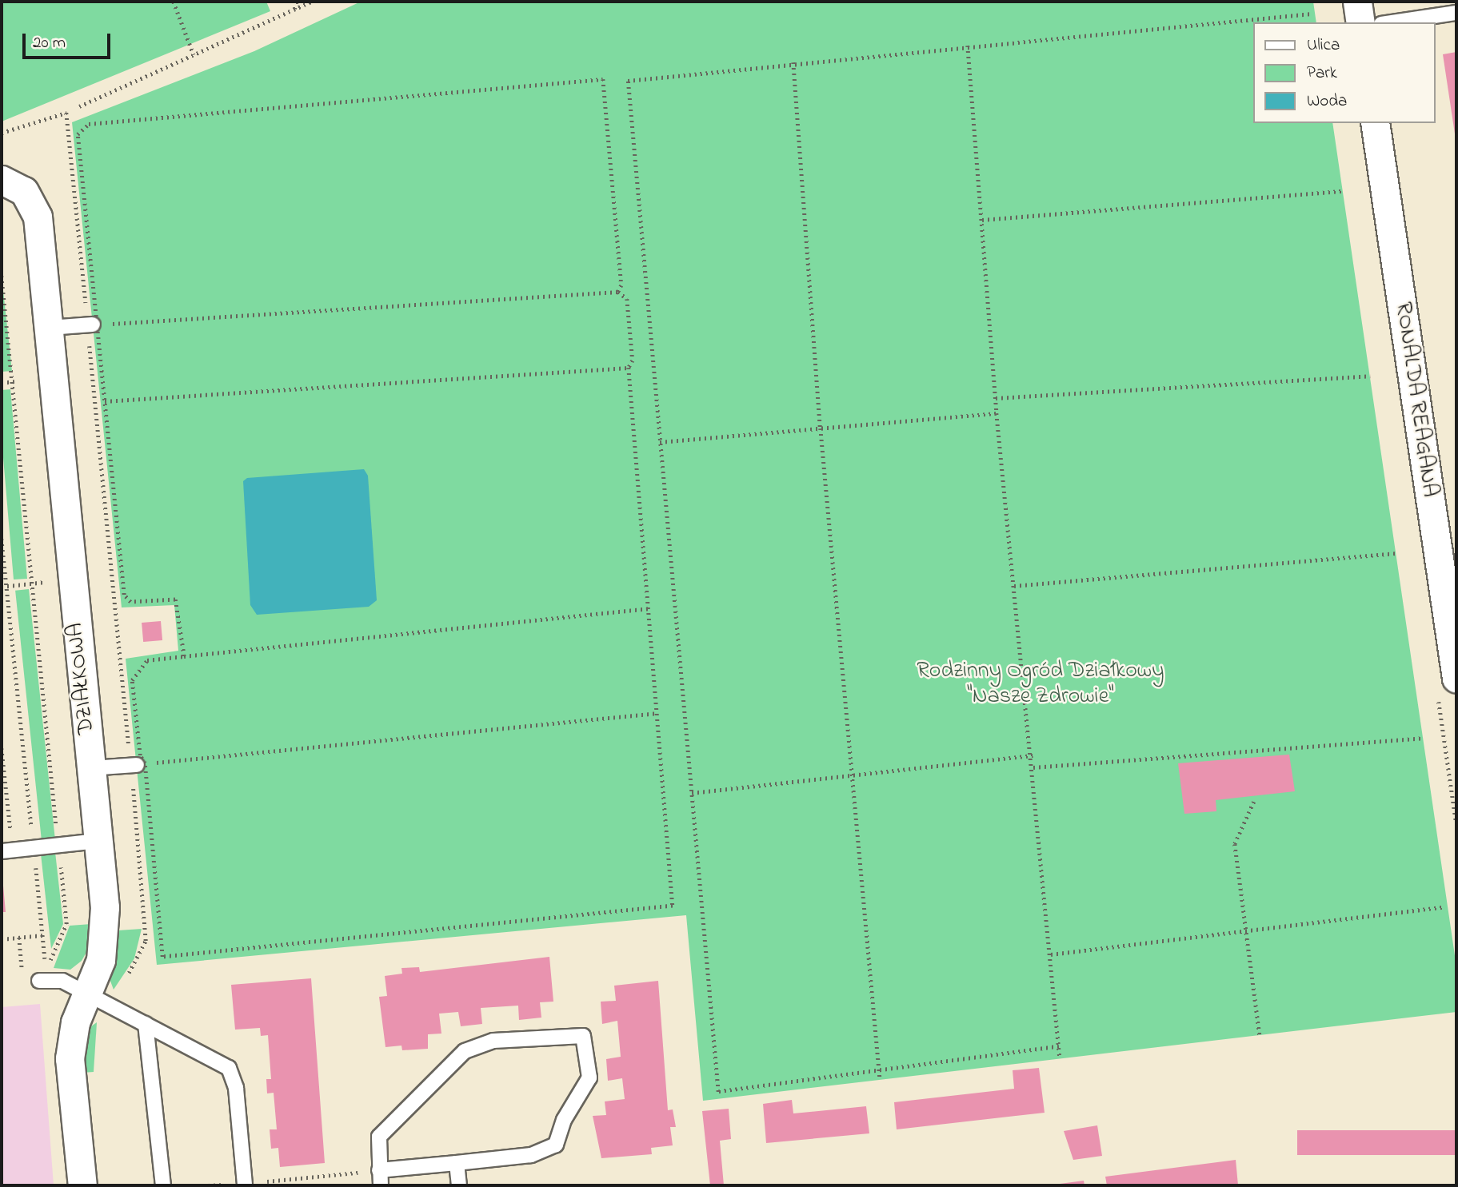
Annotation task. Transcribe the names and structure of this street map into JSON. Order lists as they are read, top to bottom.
{
  "streets": {
    "street": ["RONALDA REAGANA", "DZIAŁKOWA"]
  },
  "parks": ["Rodzinny Ogród Działkowy \"Nasze Zdrowie\""],
  "legend": ["Ulica", "Park", "Woda"],
  "scale_bar": "20 m"
}
